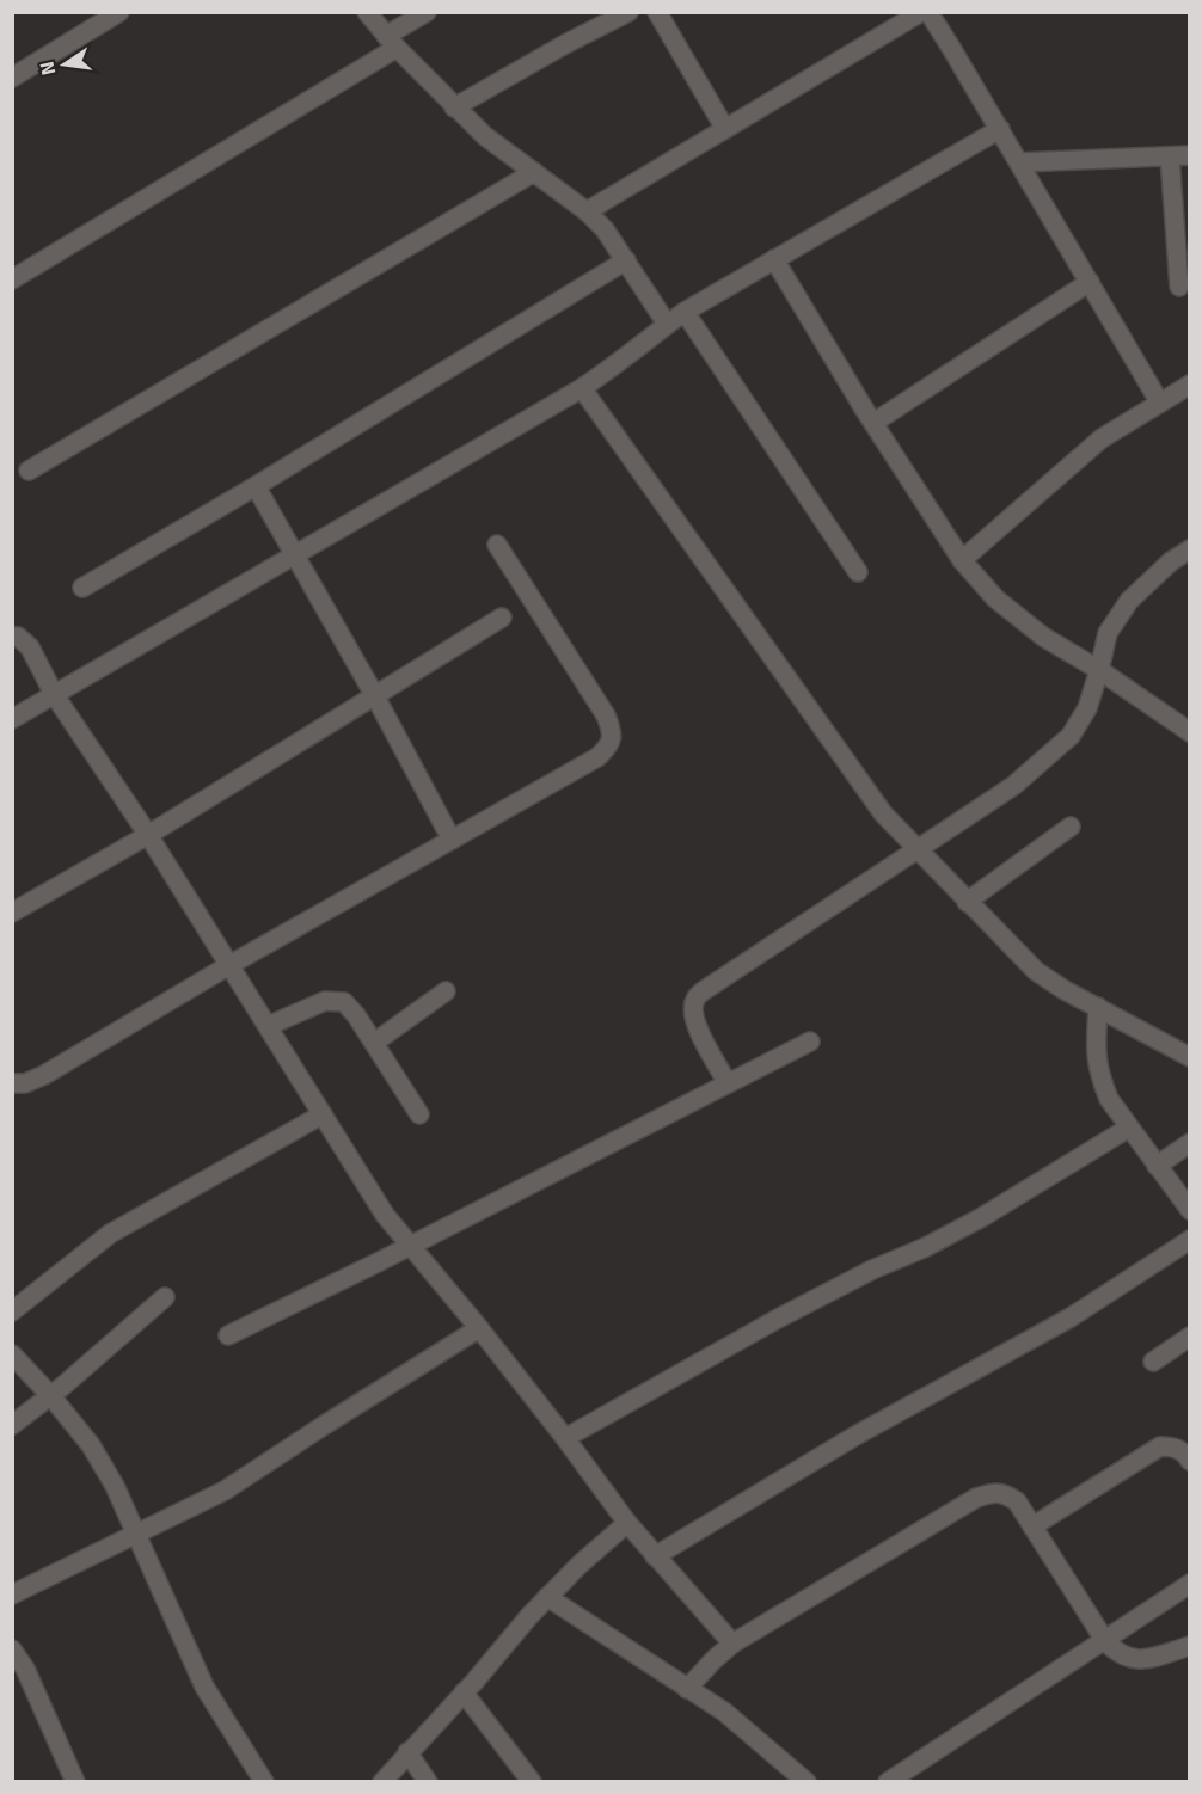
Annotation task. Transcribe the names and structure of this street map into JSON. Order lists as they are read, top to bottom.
{
  "north": "left"
}
